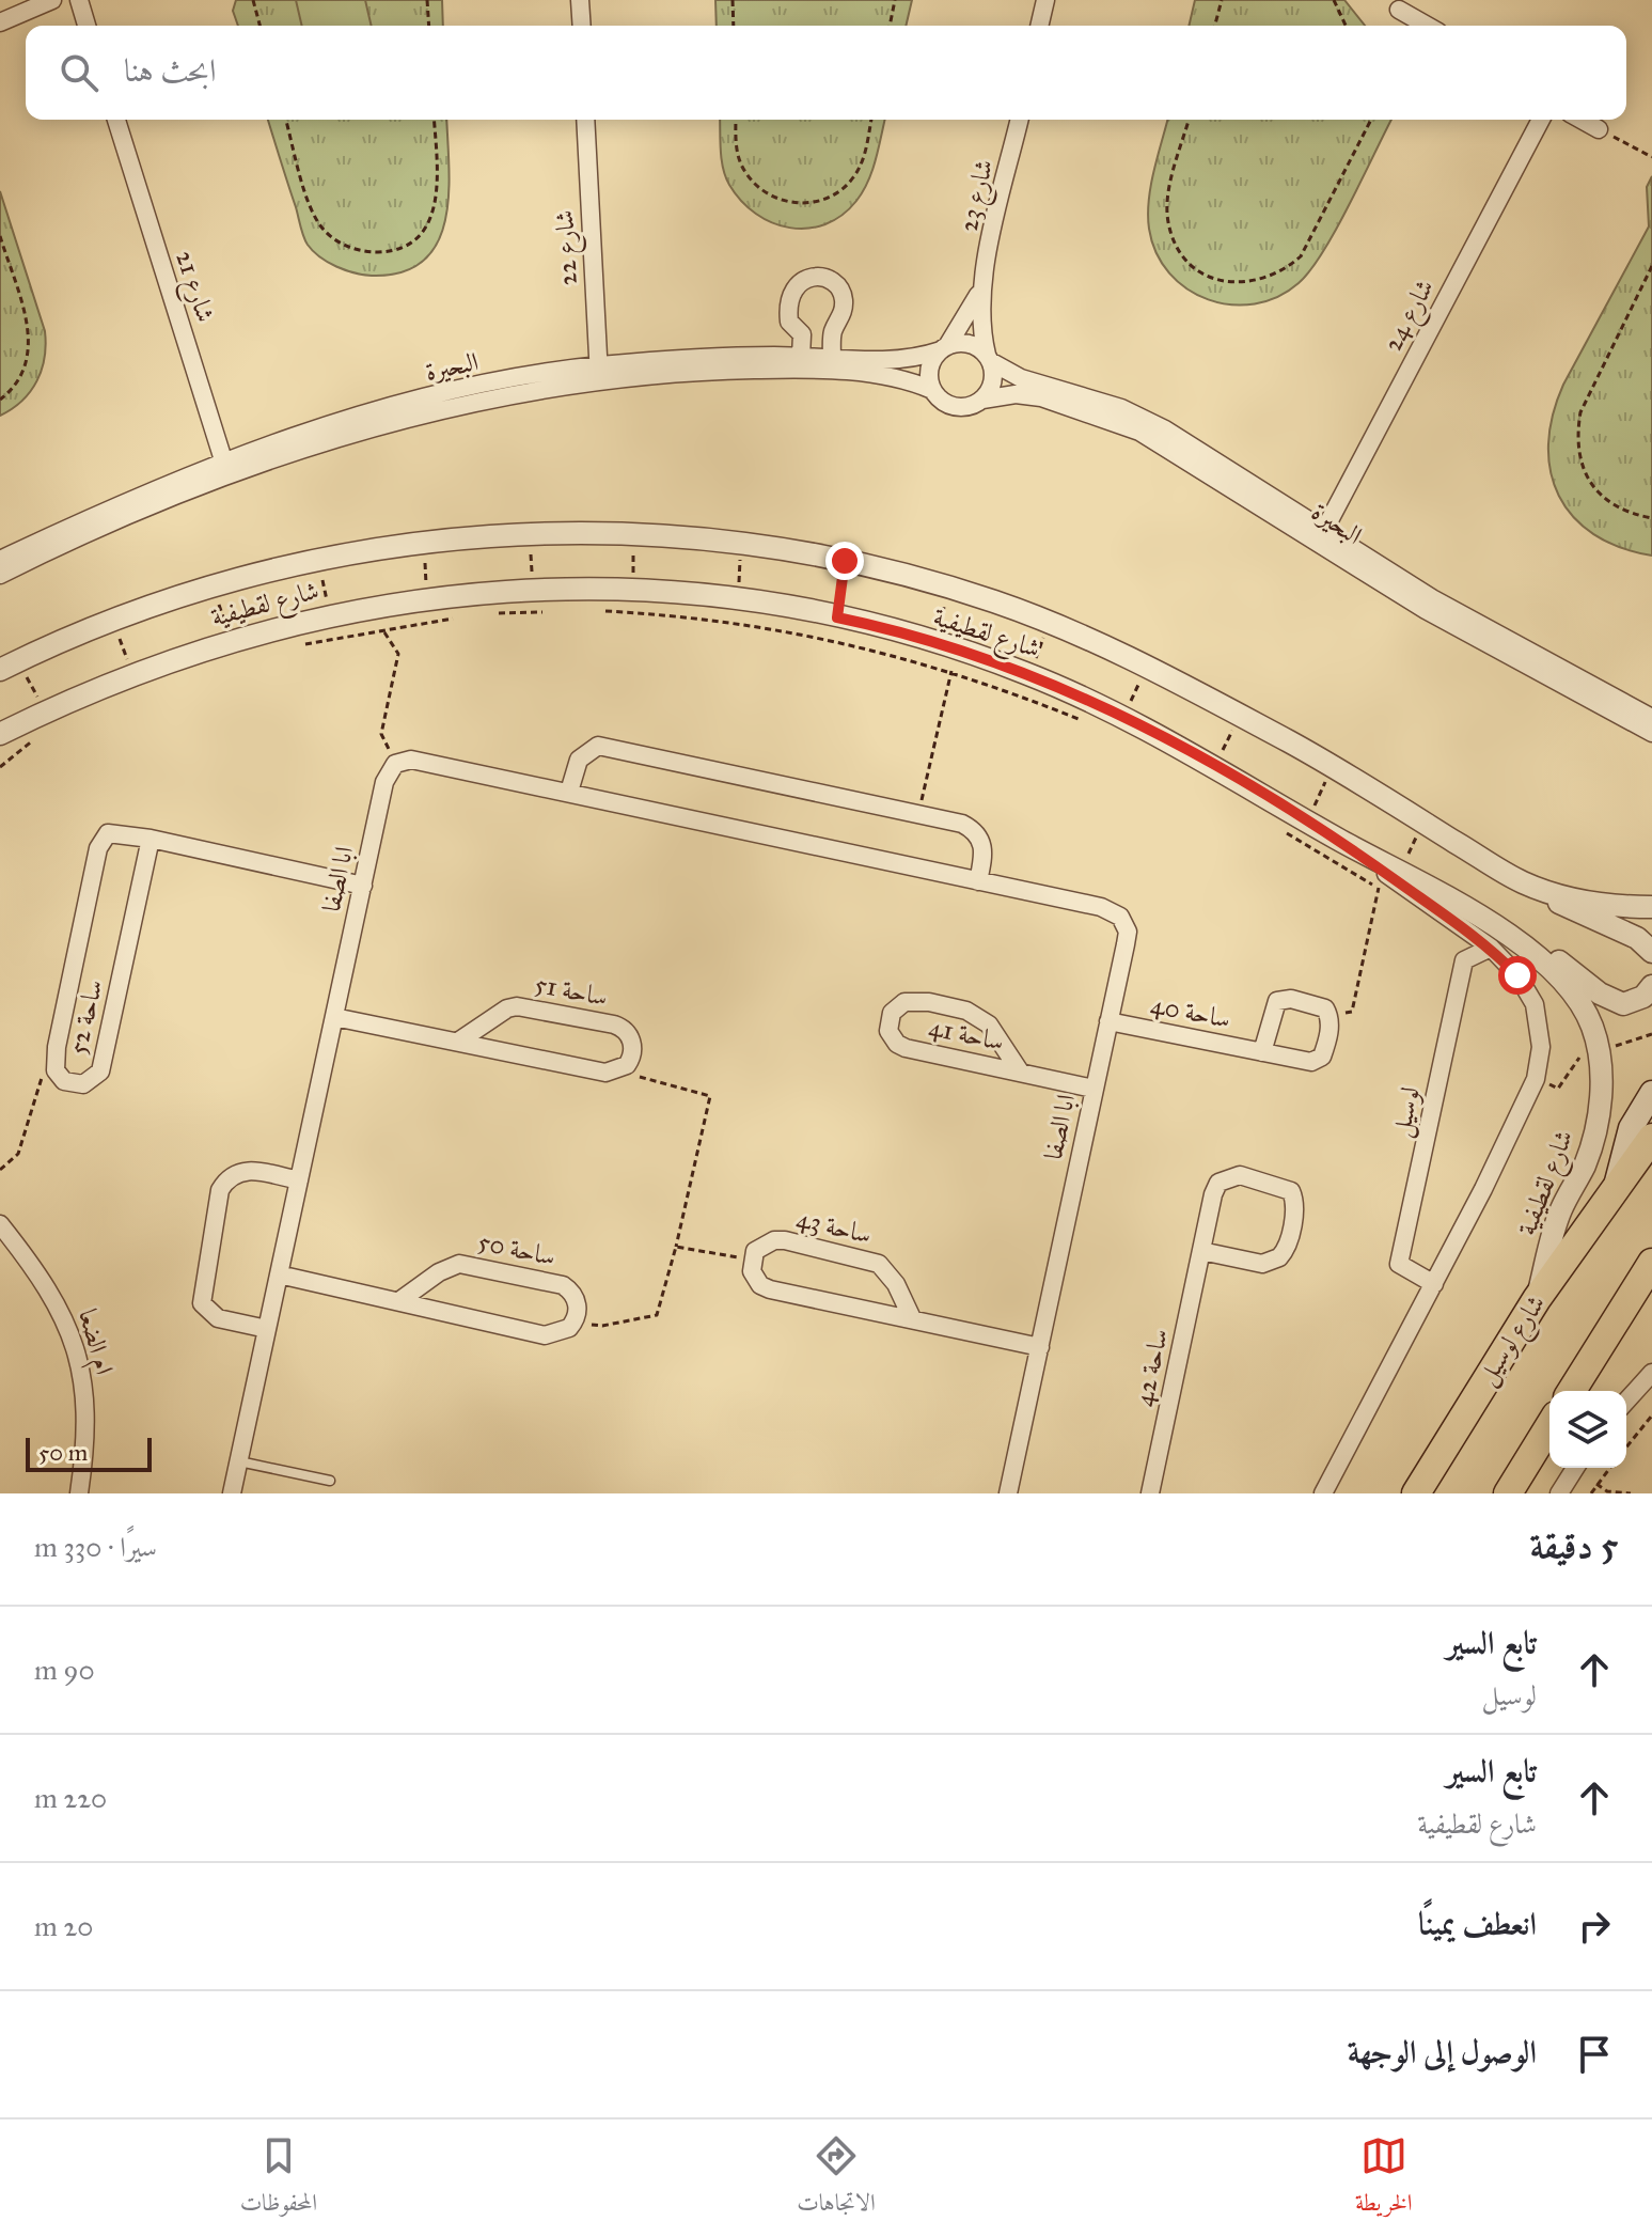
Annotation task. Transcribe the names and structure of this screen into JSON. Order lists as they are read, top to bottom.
{
  "streets": {
    "highway": ["شارع لوسيل"],
    "street": [
      "شارع 23",
      "شارع 22",
      "شارع 21",
      "شارع 24",
      "البحيرة",
      "شارع لقطيفية",
      "ابا الصفا",
      "ساحة 51",
      "ساحة 40",
      "ساحة 52",
      "ساحة 41",
      "لوسيل",
      "ساحة 43",
      "ساحة 50",
      "ام الضعا",
      "ساحة 42"
    ]
  },
  "crossings": [
    ["شارع 23", "البحيرة"],
    ["شارع 22", "البحيرة"],
    ["شارع 21", "البحيرة"],
    ["شارع 24", "البحيرة"],
    ["شارع لقطيفية", "شارع لوسيل"],
    ["ابا الصفا", "ساحة 40"],
    ["ابا الصفا", "ساحة 52"],
    ["ابا الصفا", "ساحة 41"]
  ],
  "scale_bar": "50 m",
  "page": {
    "search": "ابحث هنا",
    "scale": "50 m",
    "heading": ["5 دقيقة", "سيرًا · 330 m"],
    "list": [
      ["تابع السير", "لوسيل", "90 m"],
      ["تابع السير", "شارع لقطيفية", "220 m"],
      ["انعطف يمينًا", "20 m"],
      "الوصول إلى الوجهة"
    ],
    "nav": ["الخريطة", "الاتجاهات", "المحفوظات"]
  }
}
